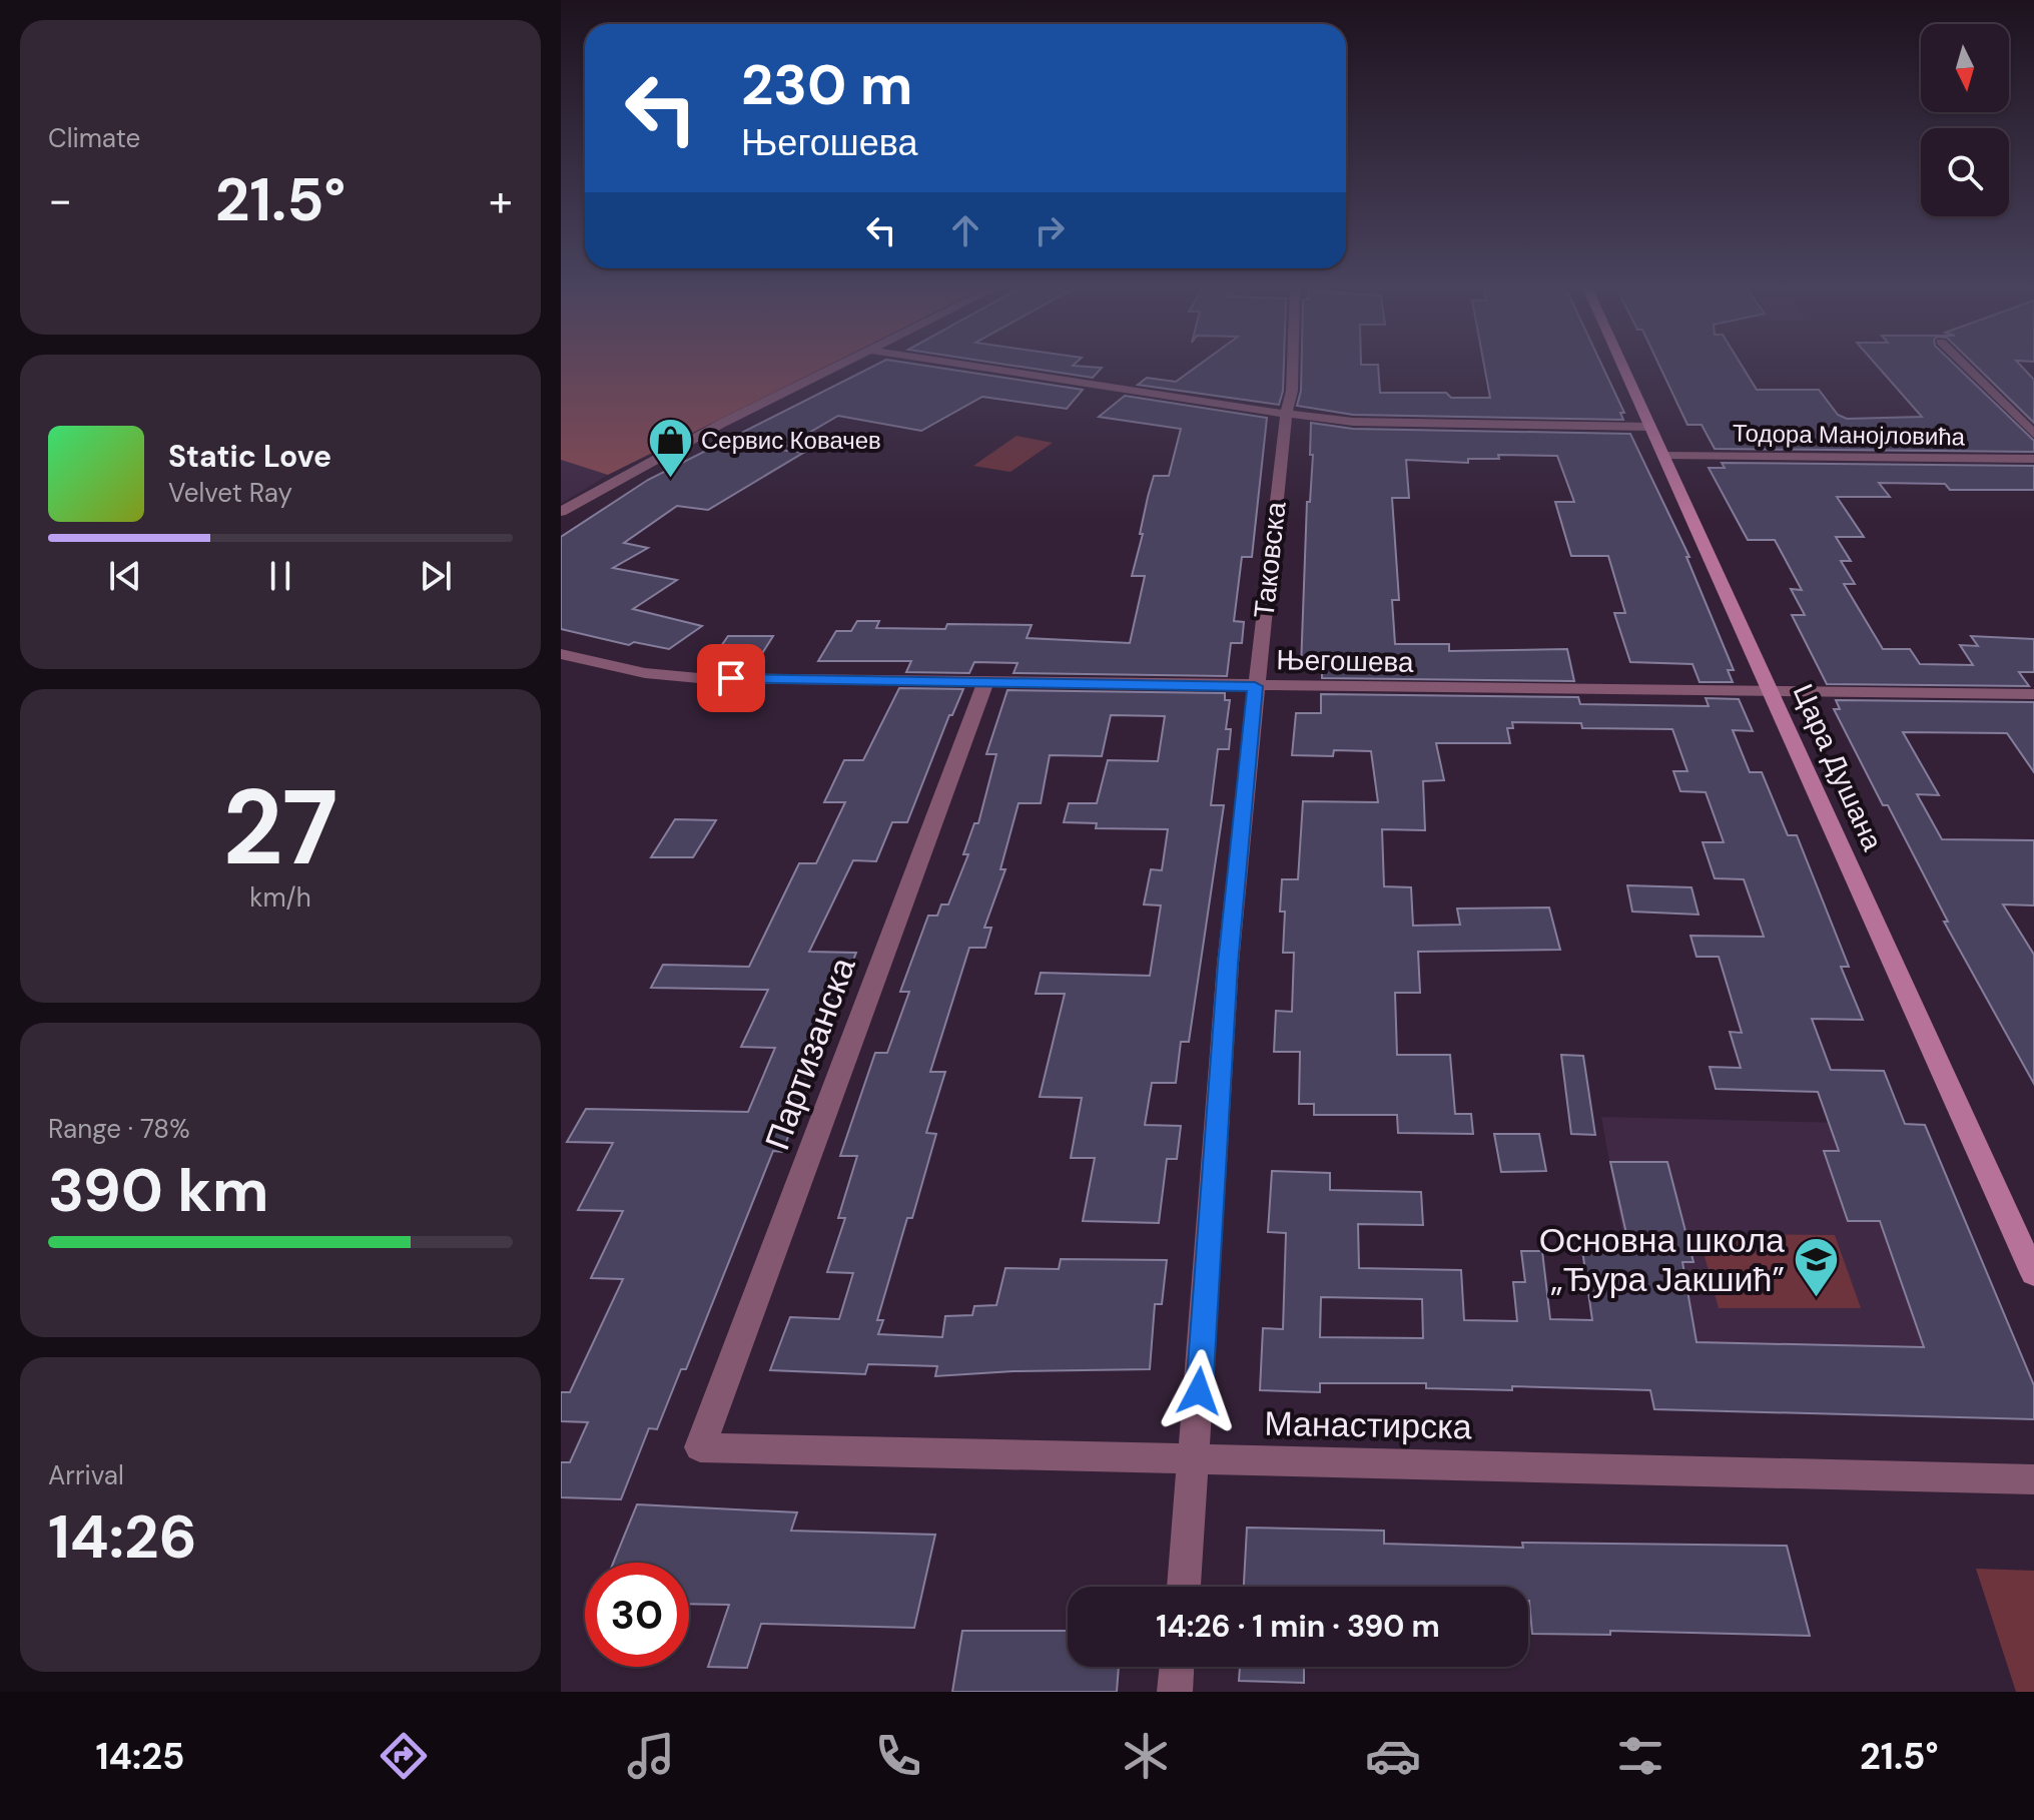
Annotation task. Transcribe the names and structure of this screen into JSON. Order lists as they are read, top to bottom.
{
  "streets": {
    "street": [
      "Тодора Манојловића",
      "Таковска",
      "Његошева",
      "Цара Душана",
      "Партизанска",
      "Манастирска"
    ]
  },
  "crossings": [
    ["Тодора Манојловића", "Цара Душана"],
    ["Таковска", "Његошева"],
    ["Таковска", "Манастирска"],
    ["Његошева", "Цара Душана"],
    ["Његошева", "Партизанска"],
    ["Партизанска", "Манастирска"]
  ],
  "places": {
    "shop": ["Сервис Ковачев"],
    "school or university": ["Основна школа „Ђура Јакшић”"]
  },
  "north": "bottom",
  "page": {
    "tile": [
      "Climate",
      ["27", "km/h"],
      ["Range · 78%", "390 km"],
      ["Arrival", "14:26"]
    ],
    "turn": ["230 m", "Његошева"],
    "heat": ["−", "21.5°", "+"],
    "song": ["Static Love", "Velvet Ray"],
    "limit": "30",
    "trip": "14:26 · 1 min · 390 m",
    "tabs": ["14:25", "21.5°"]
  }
}
